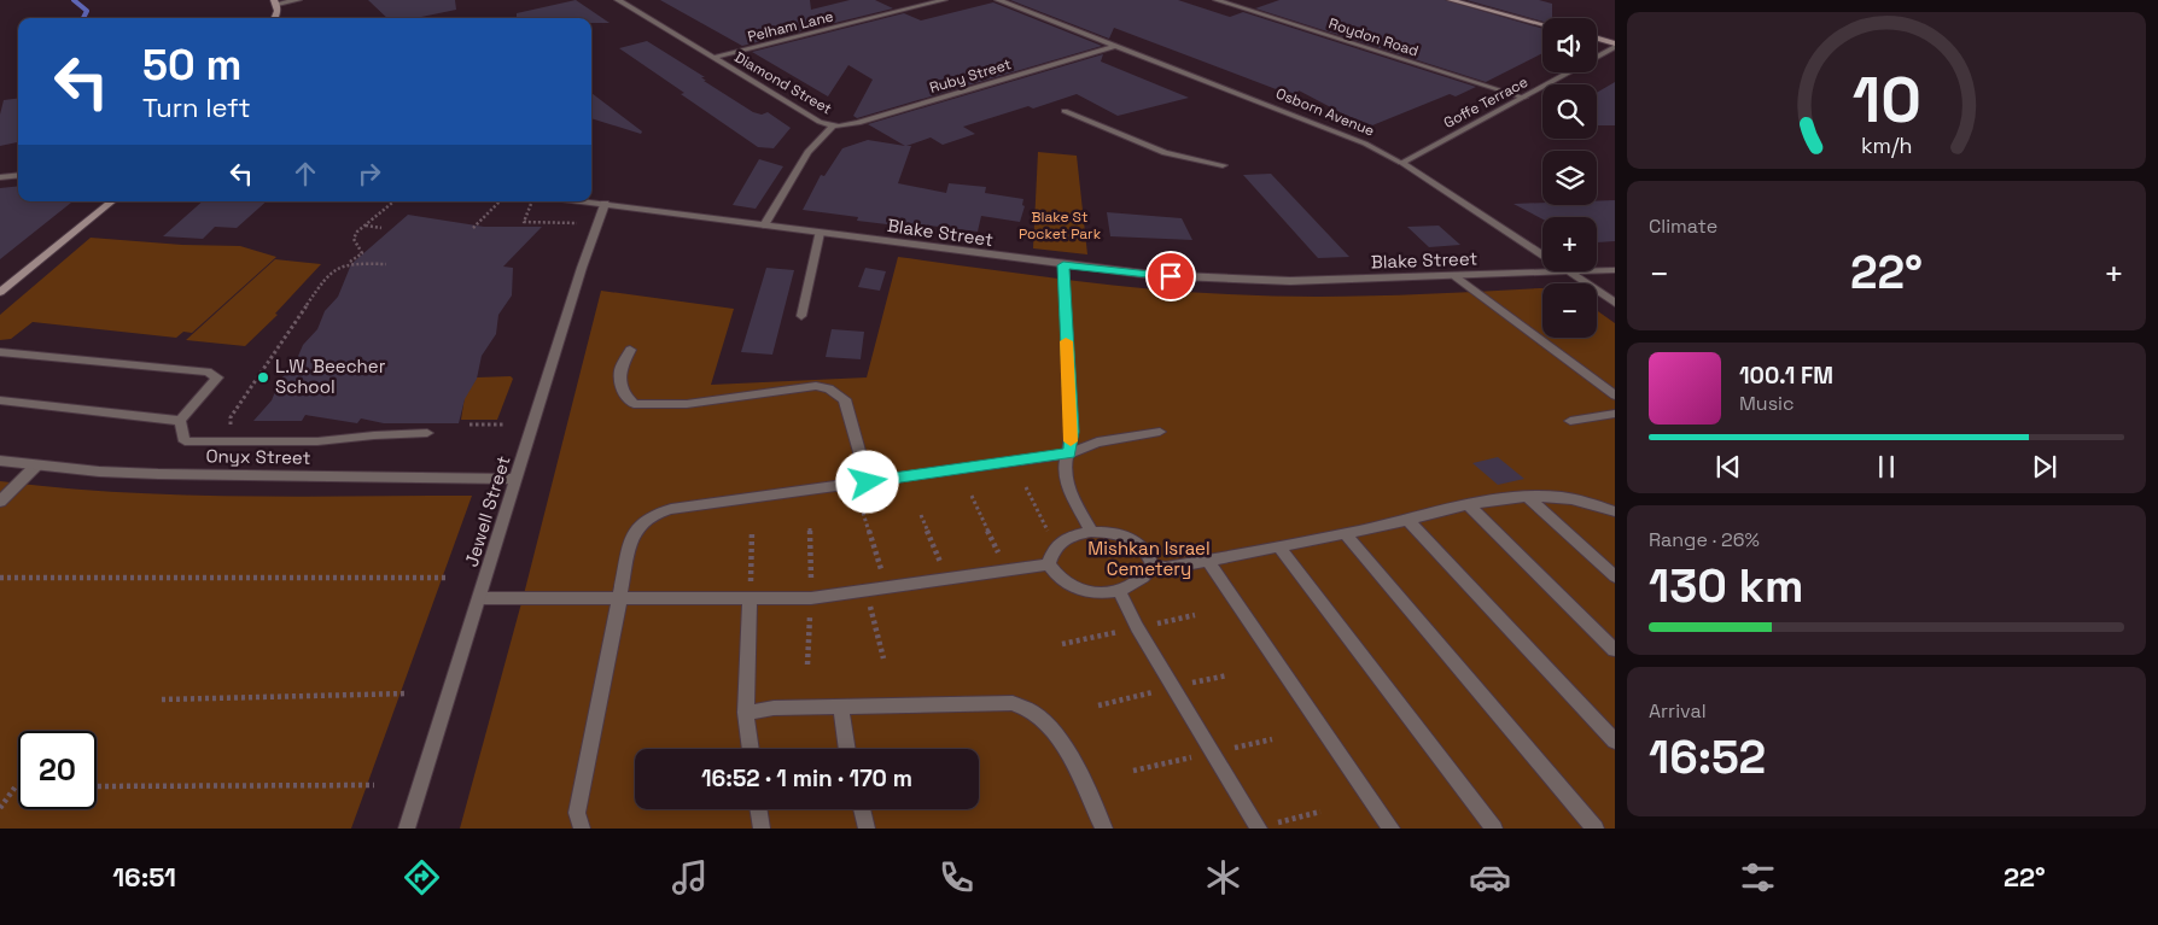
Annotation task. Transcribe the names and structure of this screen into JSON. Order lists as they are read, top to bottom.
{
  "streets": {
    "street": [
      "Pelham Lane",
      "Roydon Road",
      "Ruby Street",
      "Diamond Street",
      "Goffe Terrace",
      "Osborn Avenue",
      "Blake Street",
      "Onyx Street",
      "Jewell Street"
    ]
  },
  "crossings": [
    ["Pelham Lane", "Diamond Street"],
    ["Roydon Road", "Goffe Terrace"],
    ["Ruby Street", "Diamond Street"],
    ["Ruby Street", "Osborn Avenue"],
    ["Diamond Street", "Blake Street"],
    ["Goffe Terrace", "Osborn Avenue"],
    ["Osborn Avenue", "Blake Street"],
    ["Blake Street", "Jewell Street"],
    ["Onyx Street", "Jewell Street"]
  ],
  "parks": ["Blake St Pocket Park", "Mishkan Israel Cemetery"],
  "places": ["L.W. Beecher School"],
  "page": {
    "map_buttons": ["+", "−"],
    "turn": ["50 m", "Turn left"],
    "tile": [
      "Climate",
      ["Range · 26%", "130 km"],
      ["Arrival", "16:52"]
    ],
    "heat": ["−", "22°", "+"],
    "song": ["100.1 FM", "Music"],
    "limit": "20",
    "trip": "16:52 · 1 min · 170 m",
    "tabs": ["16:51", "22°"],
    "gauge": ["10", "km/h"]
  }
}
